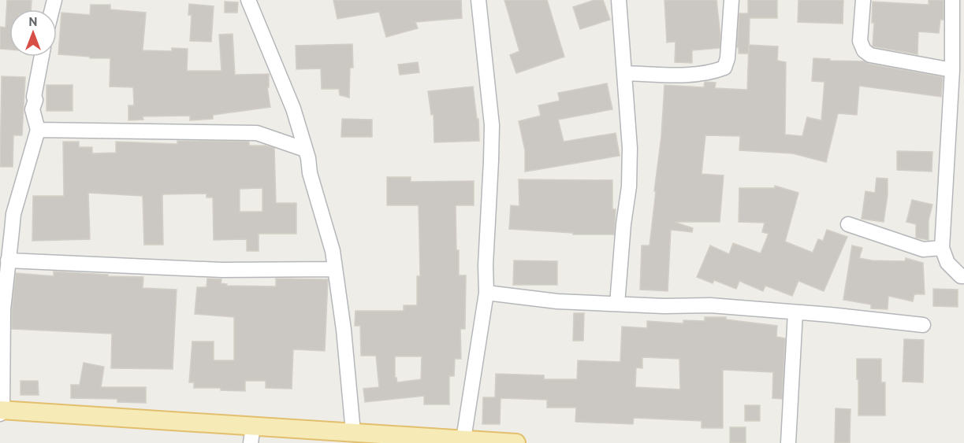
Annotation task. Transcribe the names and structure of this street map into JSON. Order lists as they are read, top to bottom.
{
  "north": "top"
}
